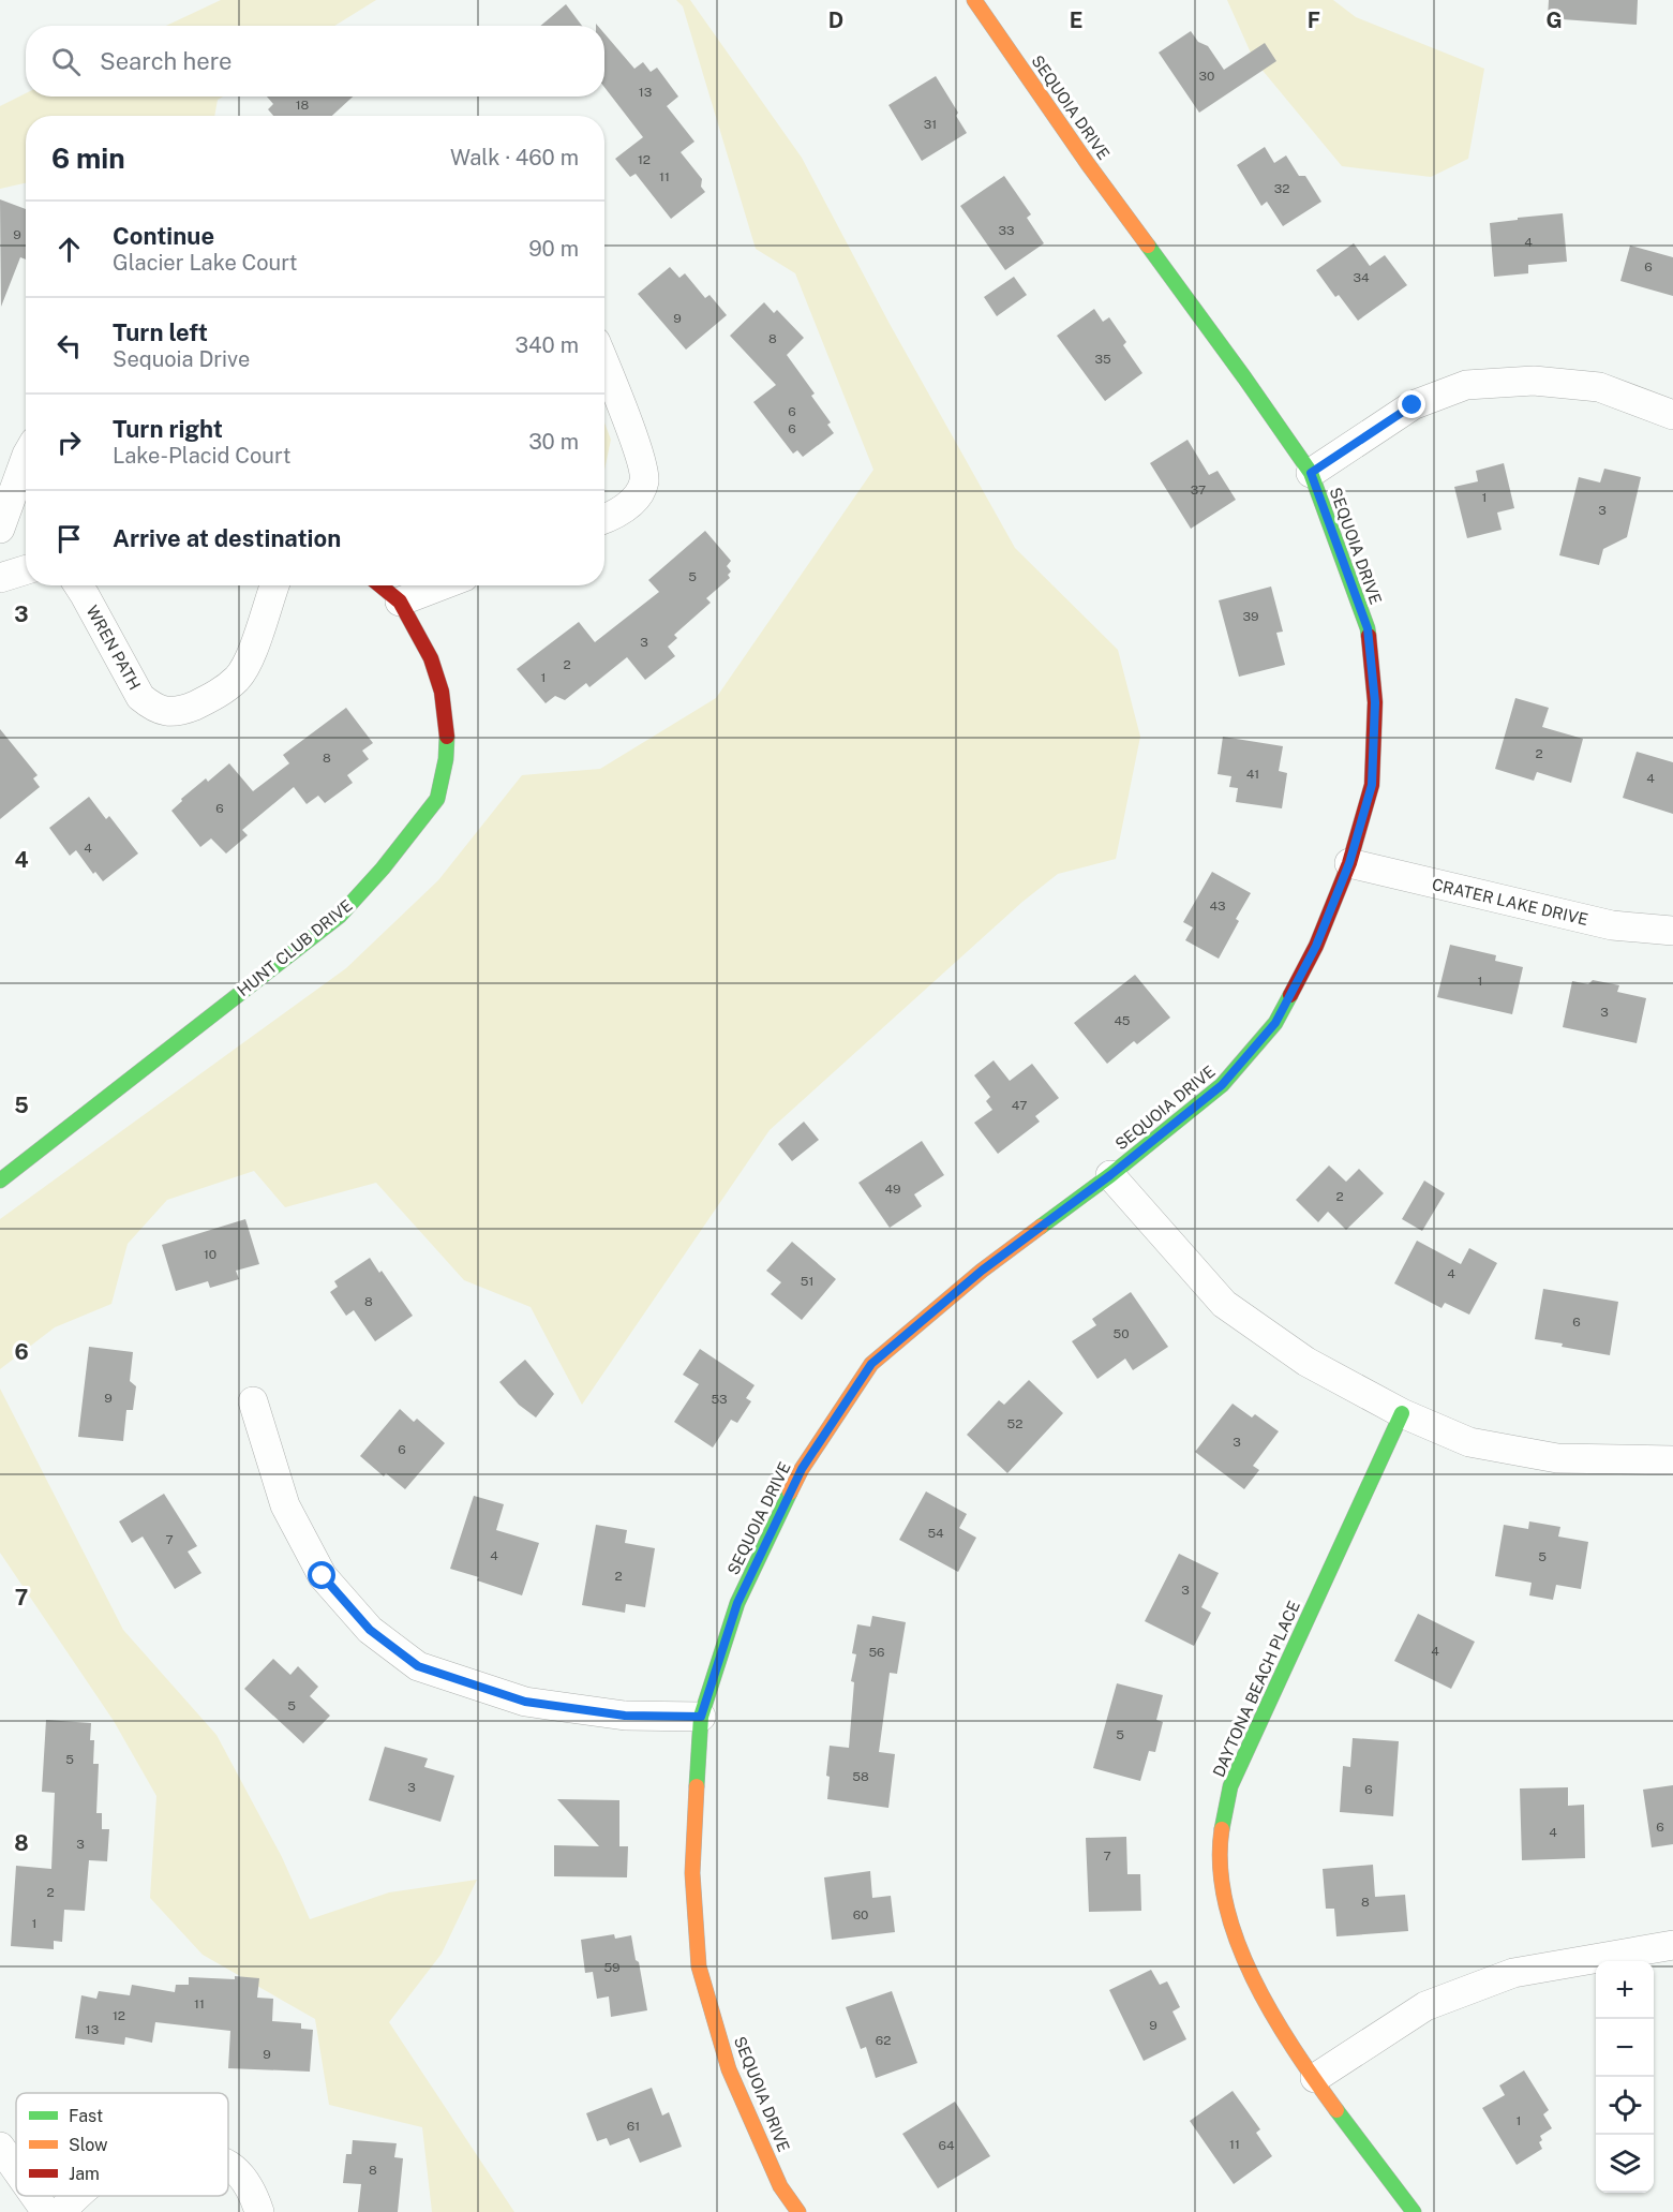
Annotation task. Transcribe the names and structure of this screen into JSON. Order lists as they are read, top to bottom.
{
  "streets": {
    "street": [
      "SEQUOIA DRIVE",
      "WREN PATH",
      "CRATER LAKE DRIVE",
      "HUNT CLUB DRIVE",
      "DAYTONA BEACH PLACE"
    ]
  },
  "crossings": [
    ["SEQUOIA DRIVE", "CRATER LAKE DRIVE"]
  ],
  "house_numbers": [
    "30",
    "13",
    "18",
    "31",
    "12",
    "11",
    "32",
    "33",
    "9",
    "4",
    "6",
    "34",
    "9",
    "8",
    "35",
    "6",
    "6",
    "37",
    "1",
    "3",
    "5",
    "39",
    "3",
    "2",
    "1",
    "2",
    "8",
    "41",
    "4",
    "6",
    "4",
    "43",
    "1",
    "3",
    "45",
    "47",
    "49",
    "2",
    "10",
    "4",
    "51",
    "8",
    "6",
    "50",
    "9",
    "53",
    "52",
    "3",
    "6",
    "54",
    "7",
    "4",
    "5",
    "2",
    "3",
    "4",
    "56",
    "5",
    "5",
    "5",
    "58",
    "3",
    "6",
    "6",
    "4",
    "3",
    "7",
    "2",
    "8",
    "60",
    "1",
    "59",
    "11",
    "12",
    "9",
    "13",
    "62",
    "9",
    "1",
    "61",
    "11",
    "64",
    "8"
  ],
  "legend": ["Fast", "Slow", "Jam"],
  "page": {
    "search": "Search here",
    "heading": ["6 min", "Walk · 460 m"],
    "list": [
      ["Continue", "Glacier Lake Court", "90 m"],
      ["Turn left", "Sequoia Drive", "340 m"],
      ["Turn right", "Lake-Placid Court", "30 m"],
      "Arrive at destination"
    ],
    "map_buttons": ["+", "−"]
  },
  "grid": {
    "columns": [
      "D",
      "E",
      "F",
      "G"
    ],
    "rows": [
      "3",
      "4",
      "5",
      "6",
      "7",
      "8"
    ]
  }
}
